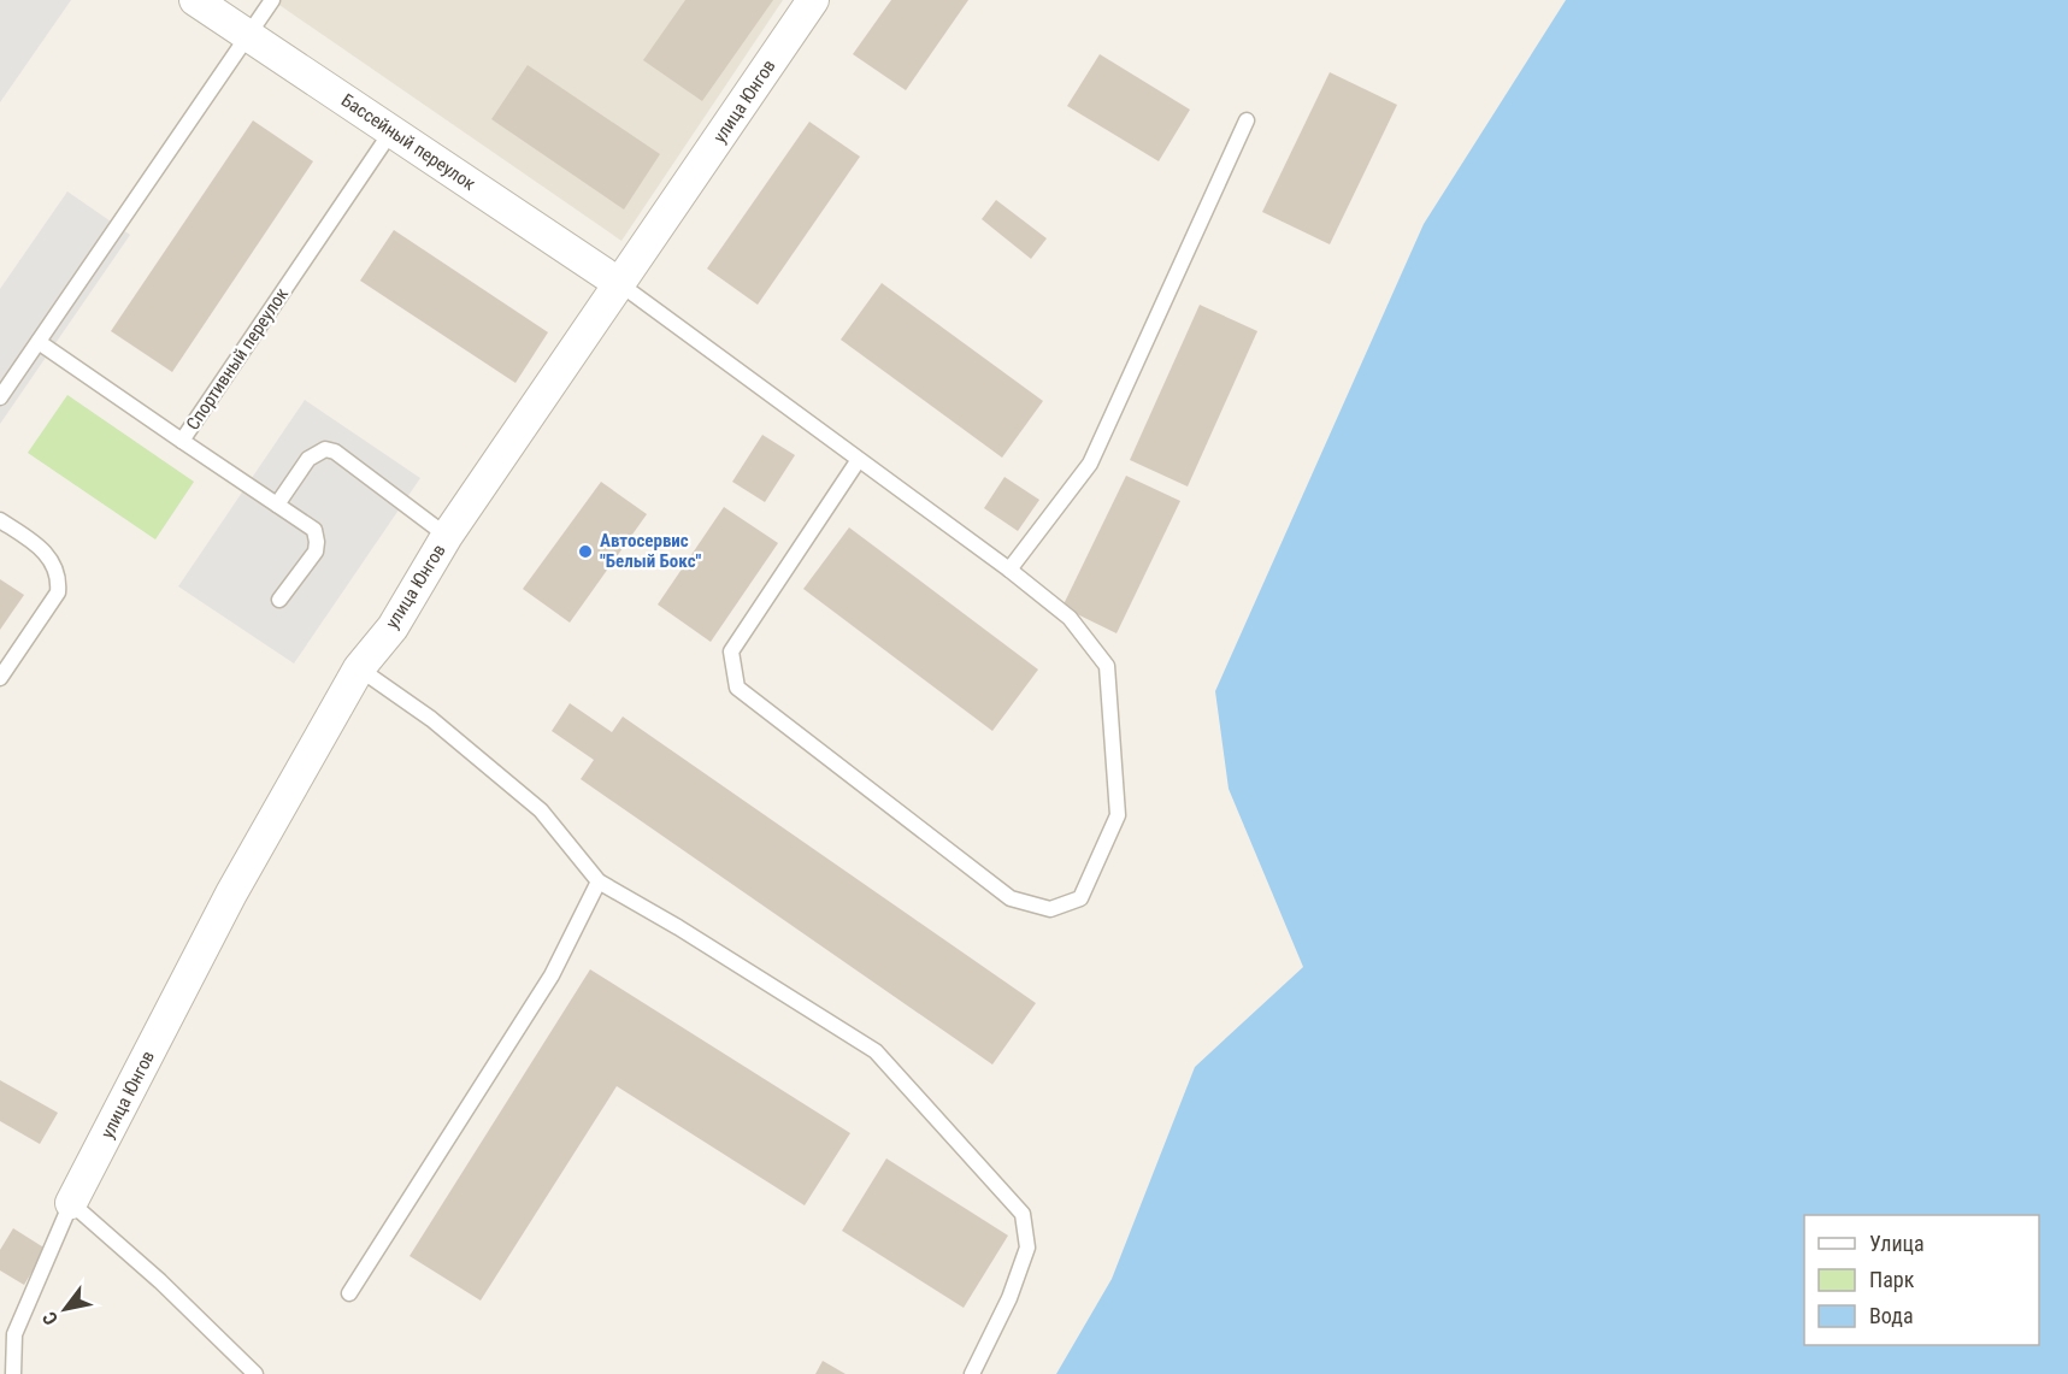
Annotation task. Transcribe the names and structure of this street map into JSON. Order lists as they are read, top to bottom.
{
  "streets": {
    "street": ["улица Юнгов", "Бассейный переулок"],
    "lane": ["Спортивный переулок"]
  },
  "crossings": [
    ["улица Юнгов", "Бассейный переулок"],
    ["Бассейный переулок", "Спортивный переулок"]
  ],
  "places": ["Автосервис \"Белый Бокс\""],
  "legend": ["Улица", "Парк", "Вода"],
  "north": "bottom left"
}
